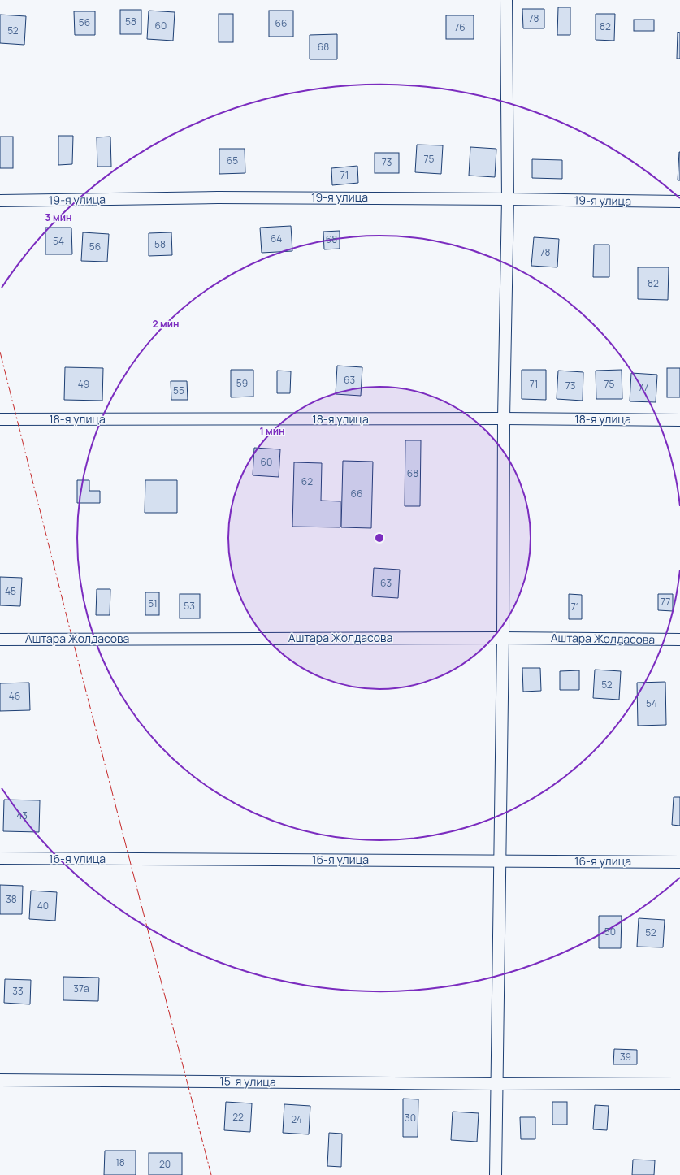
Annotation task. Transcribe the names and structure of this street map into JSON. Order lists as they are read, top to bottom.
{
  "streets": {
    "street": [
      "19-я улица",
      "18-я улица",
      "Аштара Жолдасова",
      "16-я улица",
      "15-я улица"
    ]
  },
  "house_numbers": [
    "78",
    "58",
    "56",
    "66",
    "60",
    "82",
    "76",
    "52",
    "68",
    "75",
    "65",
    "73",
    "71",
    "64",
    "68",
    "54",
    "58",
    "56",
    "78",
    "82",
    "63",
    "59",
    "49",
    "71",
    "75",
    "73",
    "77",
    "55",
    "60",
    "68",
    "62",
    "66",
    "63",
    "45",
    "77",
    "51",
    "53",
    "71",
    "52",
    "46",
    "54",
    "43",
    "38",
    "40",
    "50",
    "52",
    "37а",
    "33",
    "39",
    "22",
    "30",
    "24",
    "18",
    "20"
  ],
  "rings": ["3 мин", "2 мин", "1 мин"]
}
